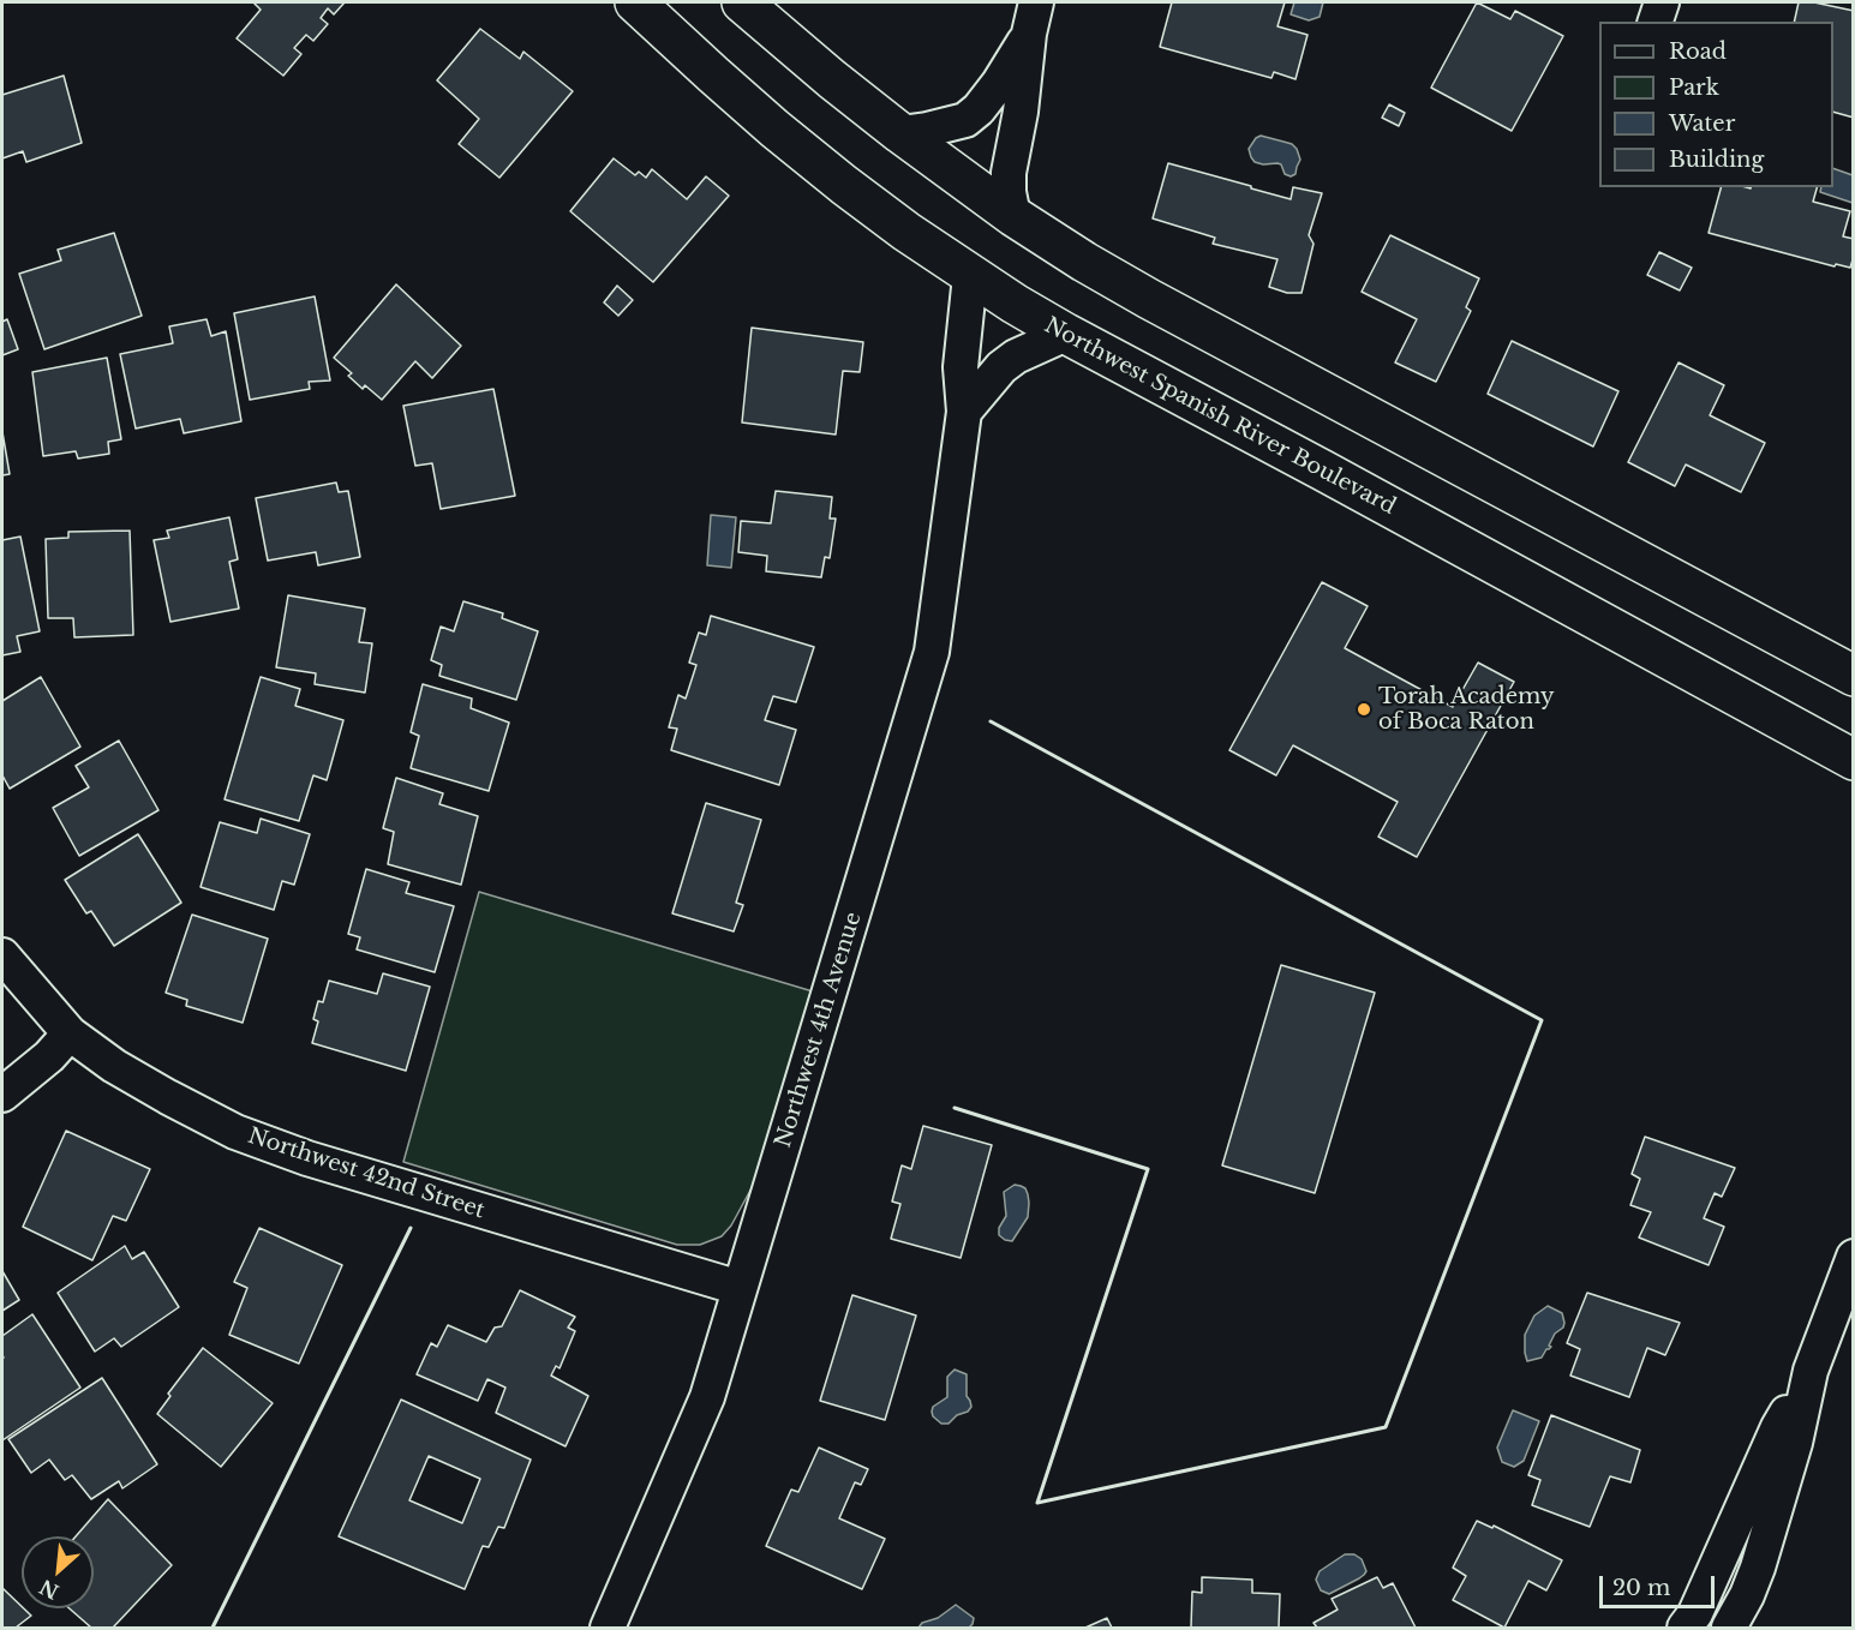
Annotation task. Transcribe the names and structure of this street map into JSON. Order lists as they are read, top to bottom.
{
  "streets": {
    "main road": ["Northwest Spanish River Boulevard"],
    "street": ["Northwest 4th Avenue", "Northwest 42nd Street"]
  },
  "crossings": [
    ["Northwest Spanish River Boulevard", "Northwest 4th Avenue"],
    ["Northwest 4th Avenue", "Northwest 42nd Street"]
  ],
  "places": ["Torah Academy of Boca Raton"],
  "legend": [
    "Road",
    "Park",
    "Water",
    "Building"
  ],
  "scale_bar": "20 m",
  "north": "bottom left"
}
